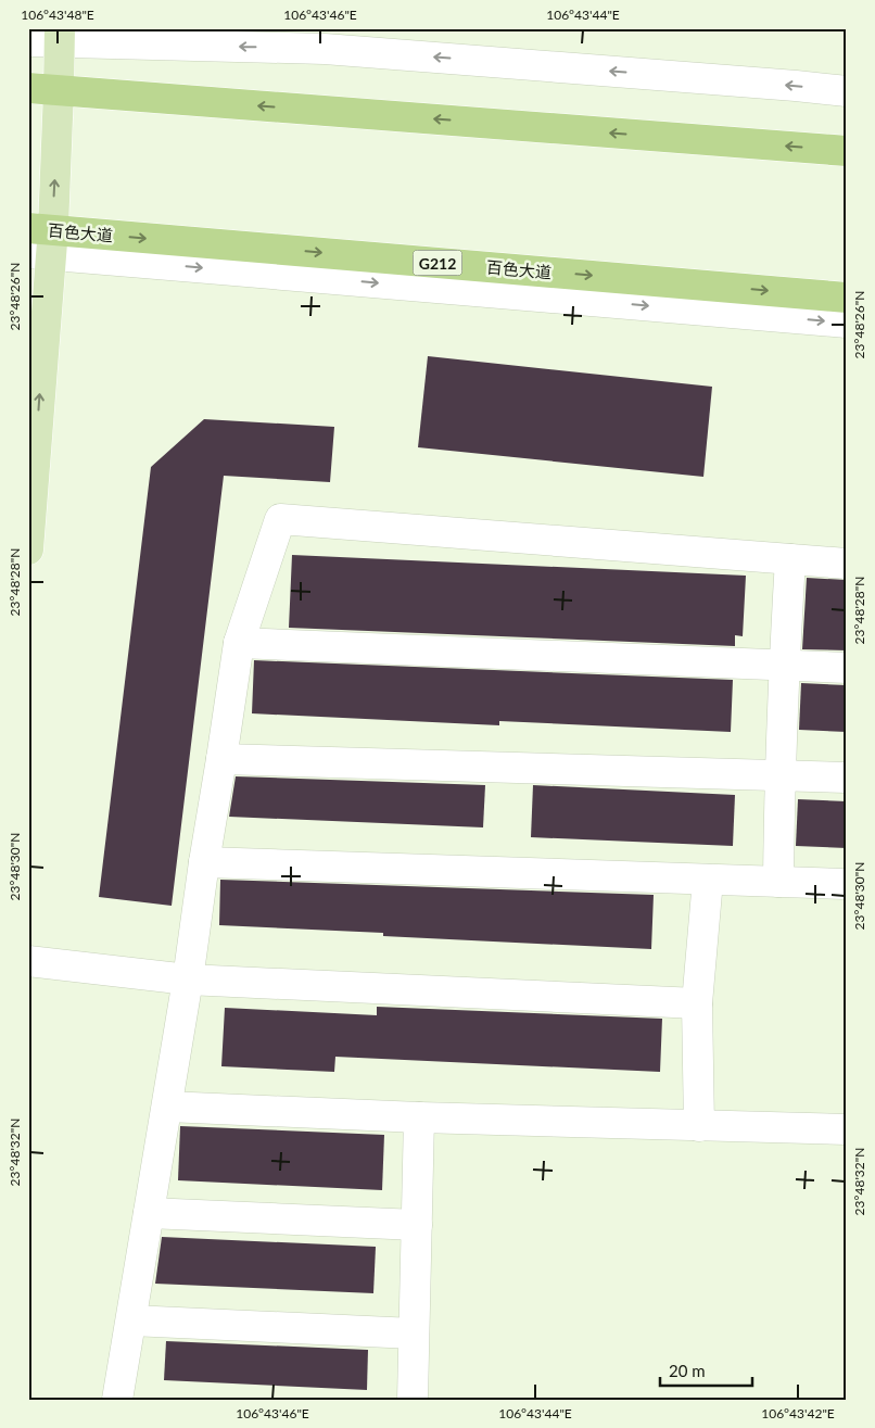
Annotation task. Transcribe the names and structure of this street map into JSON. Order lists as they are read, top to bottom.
{
  "streets": {
    "highway": ["百色大道", "G212"]
  },
  "scale_bar": "20 m",
  "coordinates": [
    "106°43'48\"E",
    "106°43'46\"E",
    "106°43'44\"E",
    "23°48'26\"N",
    "23°48'28\"N",
    "23°48'30\"N",
    "23°48'32\"N",
    "106°43'42\"E"
  ]
}
